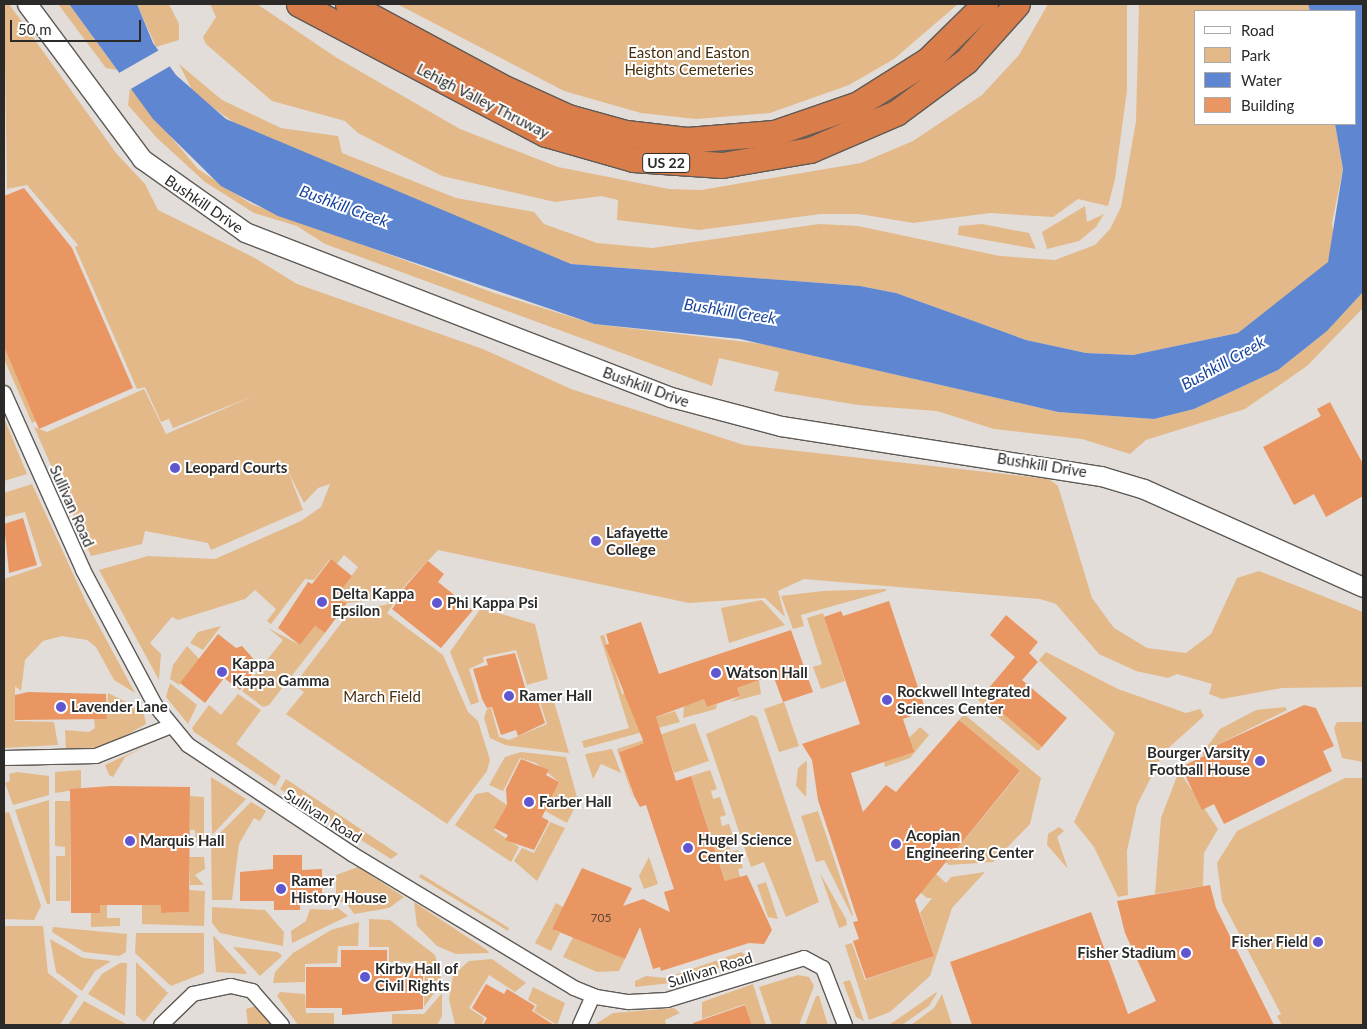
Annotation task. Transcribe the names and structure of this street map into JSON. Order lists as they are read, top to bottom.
{
  "streets": {
    "highway": ["Lehigh Valley Thruway", "US 22"],
    "street": ["Bushkill Drive", "Sullivan Road"]
  },
  "water": ["Bushkill Creek"],
  "parks": ["Easton and Easton Heights Cemeteries", "March Field"],
  "places": [
    "Leopard Courts",
    "Lafayette College",
    "Delta Kappa Epsilon",
    "Phi Kappa Psi",
    "Kappa Kappa Gamma",
    "Watson Hall",
    "Ramer Hall",
    "Rockwell Integrated Sciences Center",
    "Lavender Lane",
    "Bourger Varsity Football House",
    "Farber Hall",
    "Marquis Hall",
    "Acopian Engineering Center",
    "Hugel Science Center",
    "Ramer History House",
    "Fisher Field",
    "Fisher Stadium",
    "Kirby Hall of Civil Rights"
  ],
  "house_numbers": ["705"],
  "legend": [
    "Road",
    "Park",
    "Water",
    "Building"
  ],
  "scale_bar": "50 m"
}
